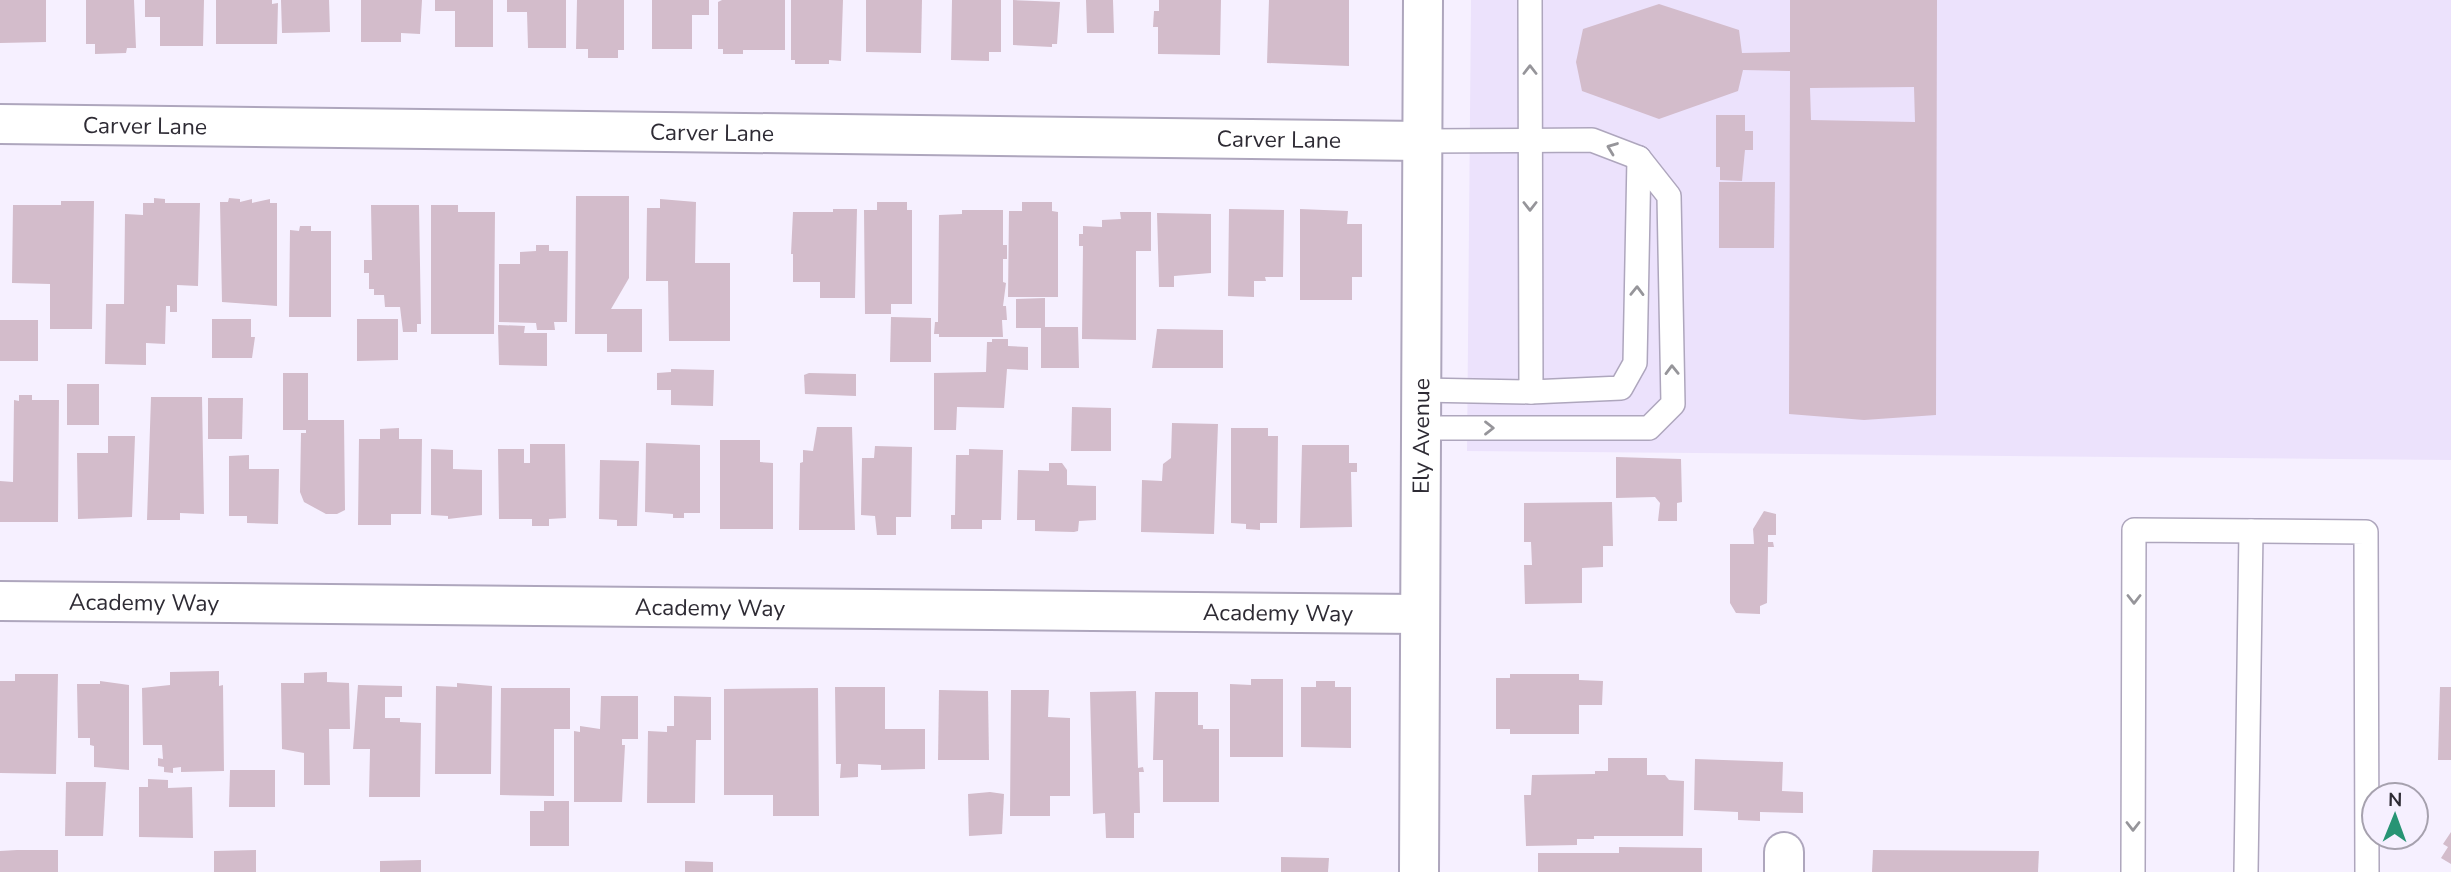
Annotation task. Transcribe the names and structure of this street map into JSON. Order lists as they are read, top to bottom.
{
  "streets": {
    "street": ["Carver Lane", "Ely Avenue", "Academy Way"]
  },
  "crossings": [
    ["Carver Lane", "Ely Avenue"],
    ["Ely Avenue", "Academy Way"]
  ],
  "north": "top"
}
